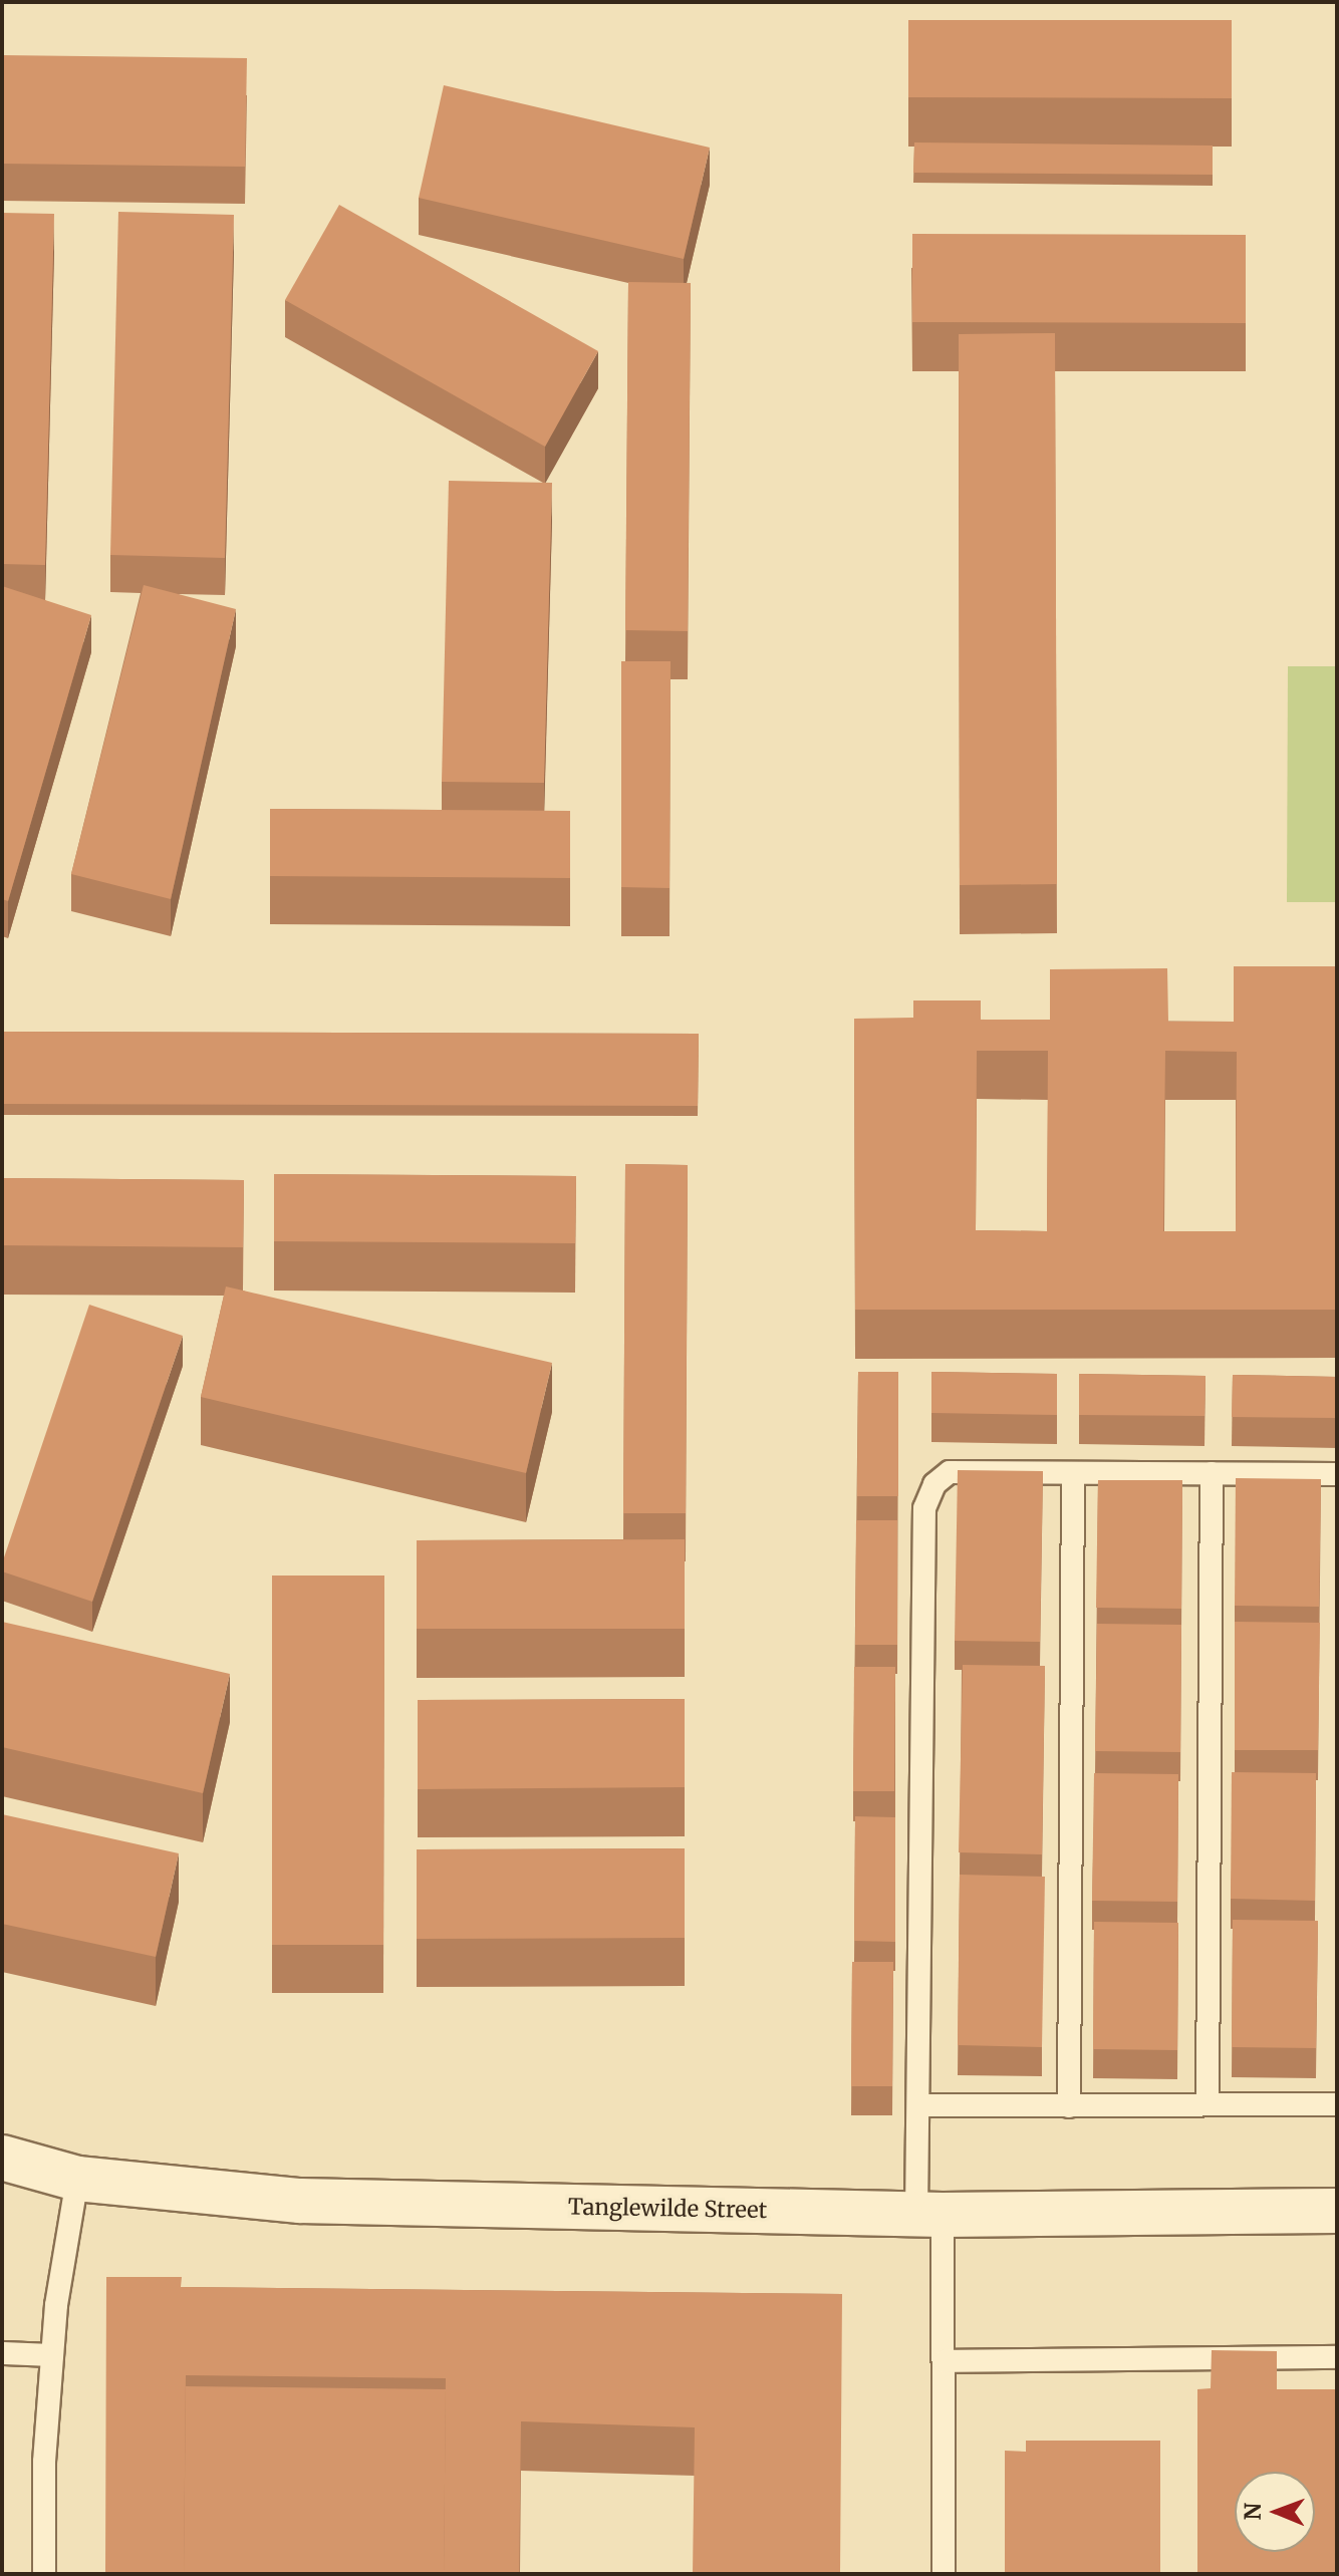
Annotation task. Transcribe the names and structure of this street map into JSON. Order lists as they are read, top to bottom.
{
  "streets": {
    "street": ["Tanglewilde Street"]
  },
  "north": "left"
}
